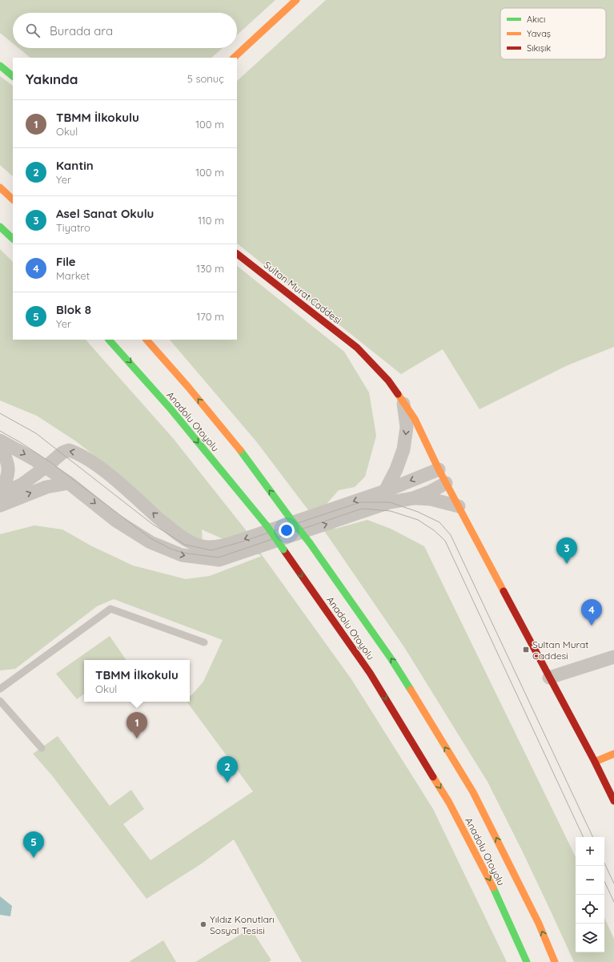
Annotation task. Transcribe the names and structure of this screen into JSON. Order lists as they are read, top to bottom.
{
  "streets": {
    "main road": ["Sultan Murat Caddesi", "Anadolu Otoyolu"]
  },
  "places": {
    "transit": ["Sultan Murat Caddesi"],
    "other": ["Yıldız Konutları Sosyal Tesisi"]
  },
  "legend": ["Akıcı", "Yavaş", "Sıkışık"],
  "page": {
    "search": "Burada ara",
    "heading": ["Yakında", "5 sonuç"],
    "list": [
      {
        "mark": "1",
        "name": "TBMM İlkokulu",
        "note": "Okul",
        "value": "100 m"
      },
      {
        "mark": "2",
        "name": "Kantin",
        "note": "Yer",
        "value": "100 m"
      },
      {
        "mark": "3",
        "name": "Asel Sanat Okulu",
        "note": "Tiyatro",
        "value": "110 m"
      },
      {
        "mark": "4",
        "name": "File",
        "note": "Market",
        "value": "130 m"
      },
      {
        "mark": "5",
        "name": "Blok 8",
        "note": "Yer",
        "value": "170 m"
      }
    ],
    "pins": [
      "3",
      "4",
      "1",
      "2",
      "5"
    ],
    "popup": ["TBMM İlkokulu", "Okul"],
    "map_buttons": ["+", "−"]
  }
}
